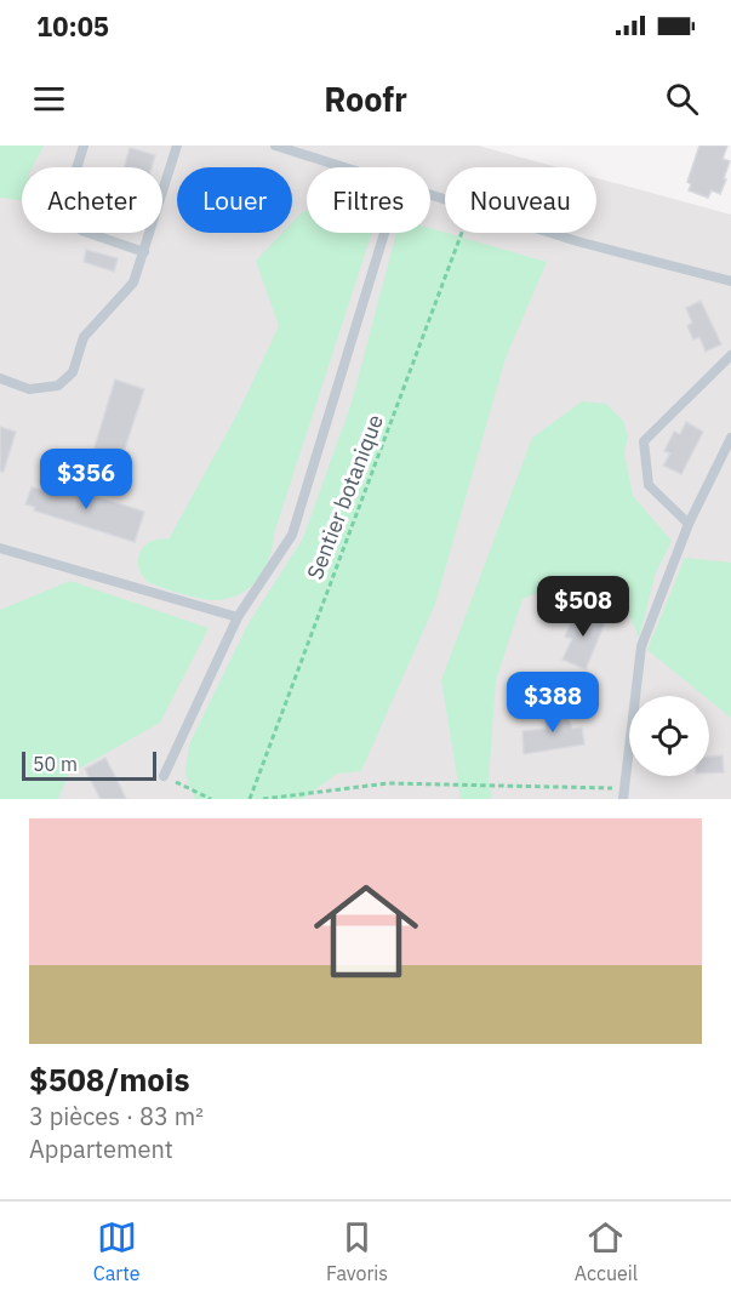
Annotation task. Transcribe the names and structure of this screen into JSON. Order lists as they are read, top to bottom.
{
  "streets": {
    "path": ["Sentier botanique"]
  },
  "scale_bar": "50 m",
  "page": {
    "status": "10:05",
    "header": "Roofr",
    "chip": [
      "Acheter",
      "Louer",
      "Filtres",
      "Nouveau"
    ],
    "price": ["$356", "$508", "$388"],
    "scale": "50 m",
    "list": [
      {
        "name": "$508/mois",
        "note": "3 pièces · 83 m² · Appartement"
      }
    ],
    "tabs": ["Carte", "Favoris", "Accueil"]
  }
}
